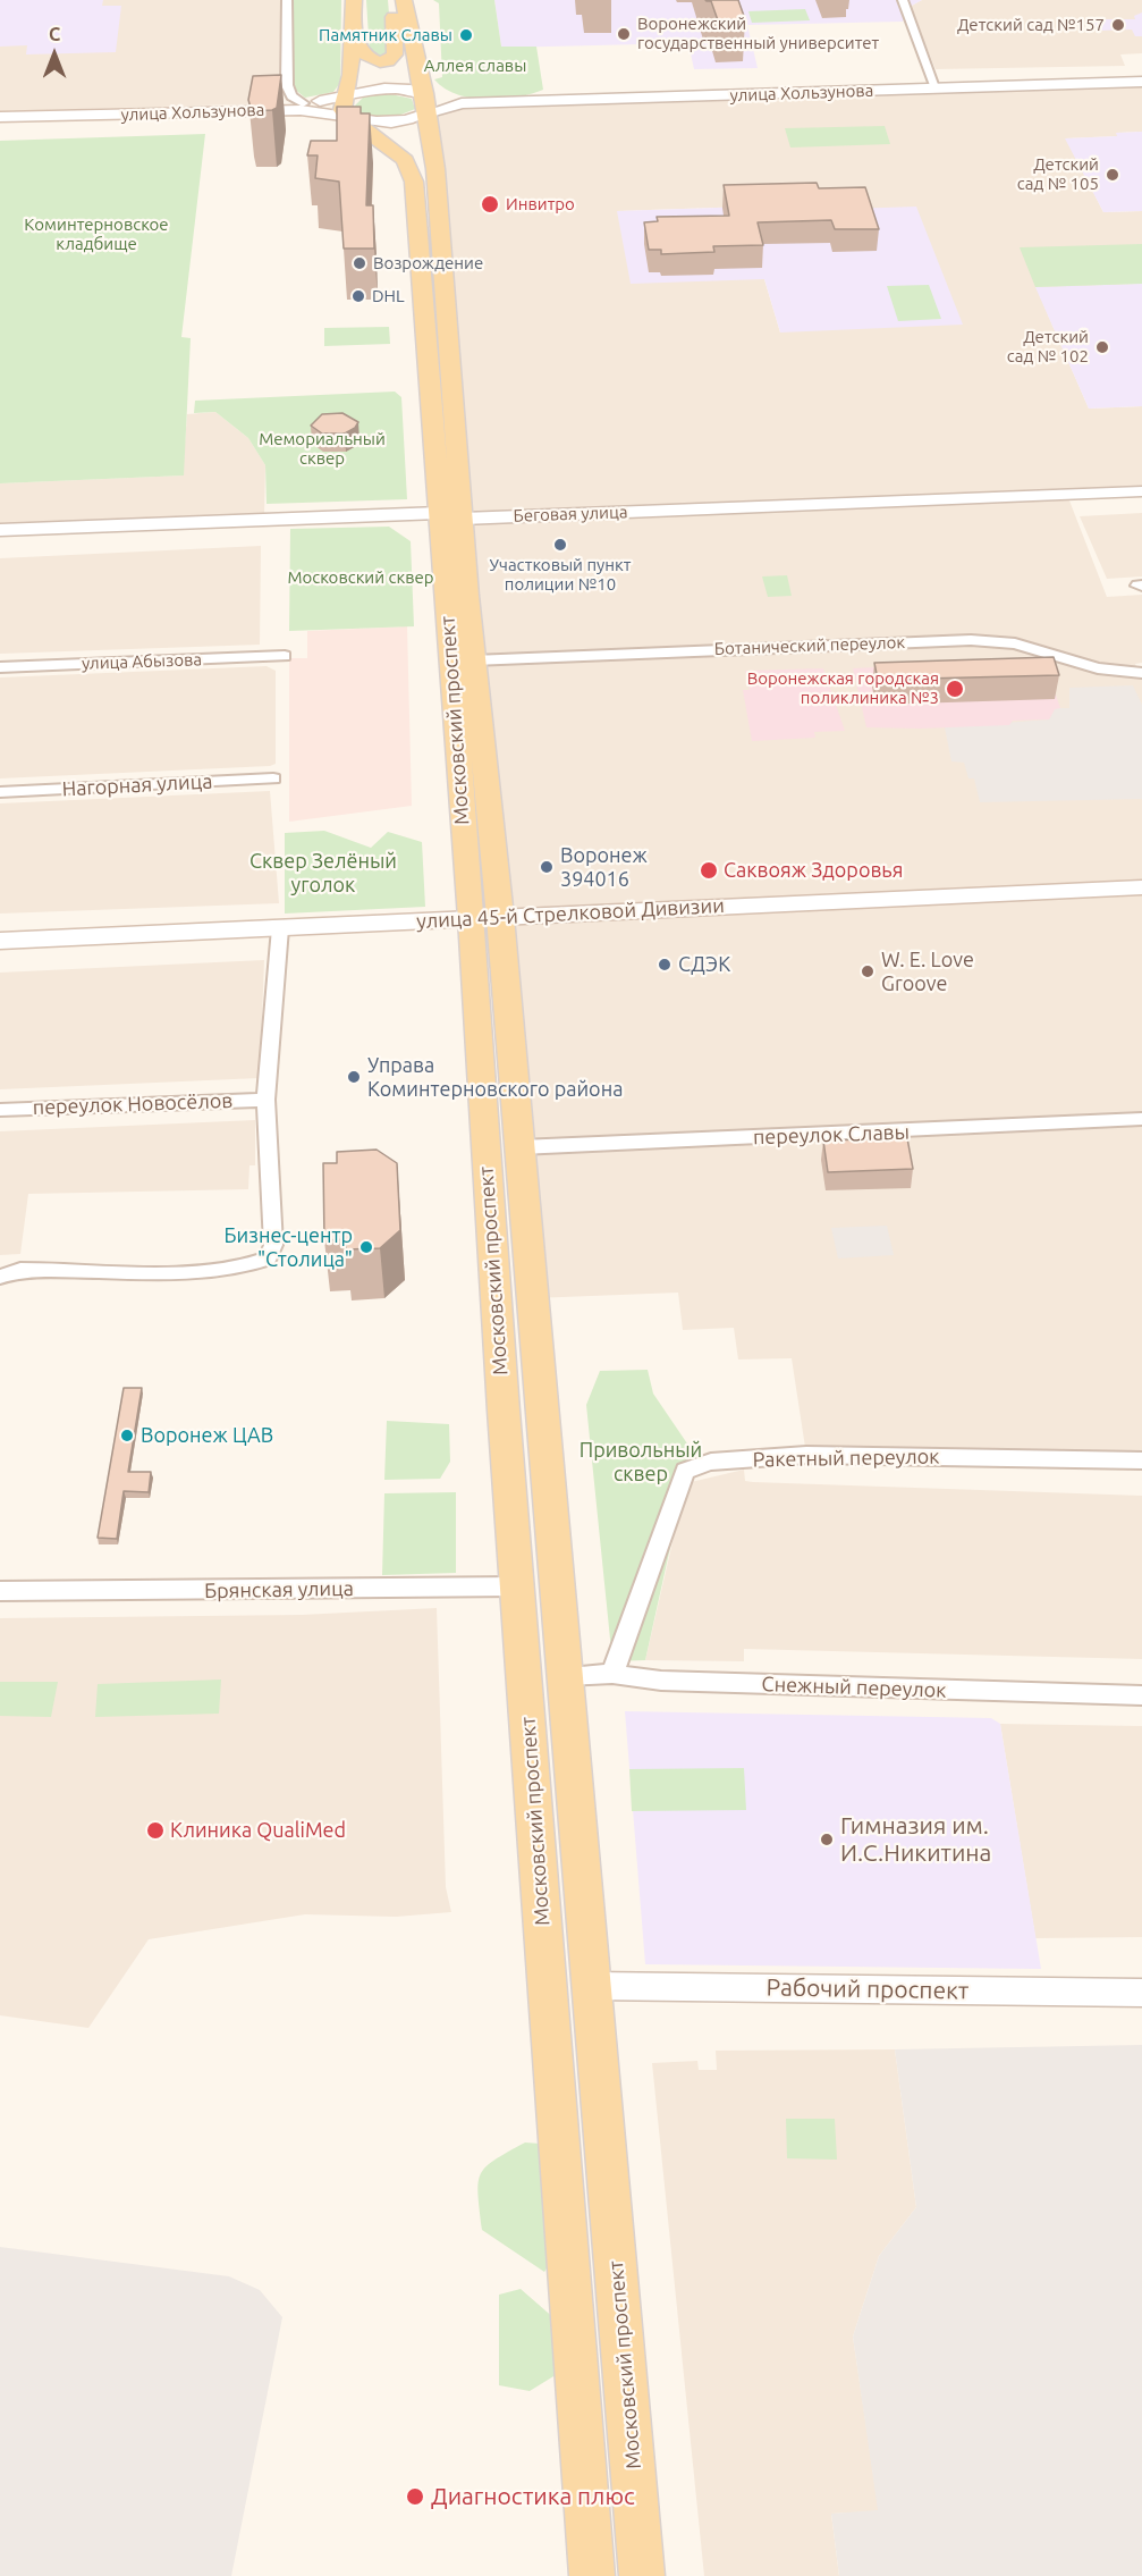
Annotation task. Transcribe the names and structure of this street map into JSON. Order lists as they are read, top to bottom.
{
  "streets": {
    "main road": [
      "улица Хользунова",
      "Московский проспект",
      "улица 45-й Стрелковой Дивизии",
      "Брянская улица"
    ],
    "street": [
      "Беговая улица",
      "Ботанический переулок",
      "улица Абызова",
      "Нагорная улица",
      "переулок Новосёлов",
      "переулок Славы",
      "Ракетный переулок",
      "Снежный переулок",
      "Рабочий проспект"
    ]
  },
  "crossings": [
    ["улица Хользунова", "Московский проспект"],
    ["Беговая улица", "Московский проспект"],
    ["Ботанический переулок", "Московский проспект"],
    ["Московский проспект", "улица 45-й Стрелковой Дивизии"],
    ["Московский проспект", "переулок Славы"],
    ["Московский проспект", "Брянская улица"],
    ["Московский проспект", "Снежный переулок"],
    ["Московский проспект", "Рабочий проспект"],
    ["Ракетный переулок", "Снежный переулок"]
  ],
  "parks": [
    "Аллея славы",
    "Коминтерновское кладбище",
    "Мемориальный сквер",
    "Московский сквер",
    "Сквер Зелёный уголок",
    "Привольный сквер"
  ],
  "places": [
    "Детский сад №157",
    "Воронежский государственный университет",
    "Памятник Славы",
    "Детский сад № 105",
    "Инвитро",
    "Возрождение",
    "DHL",
    "Детский сад № 102",
    "Участковый пункт полиции №10",
    "Воронежская городская поликлиника №3",
    "Воронеж 394016",
    "Саквояж Здоровья",
    "СДЭК",
    "W. E. Love Groove",
    "Управа Коминтерновского района",
    "Бизнес-центр \"Столица\"",
    "Воронеж ЦАВ",
    "Клиника QualiMed",
    "Гимназия им. И.С.Никитина",
    "Диагностика плюс"
  ],
  "north": "top"
}
